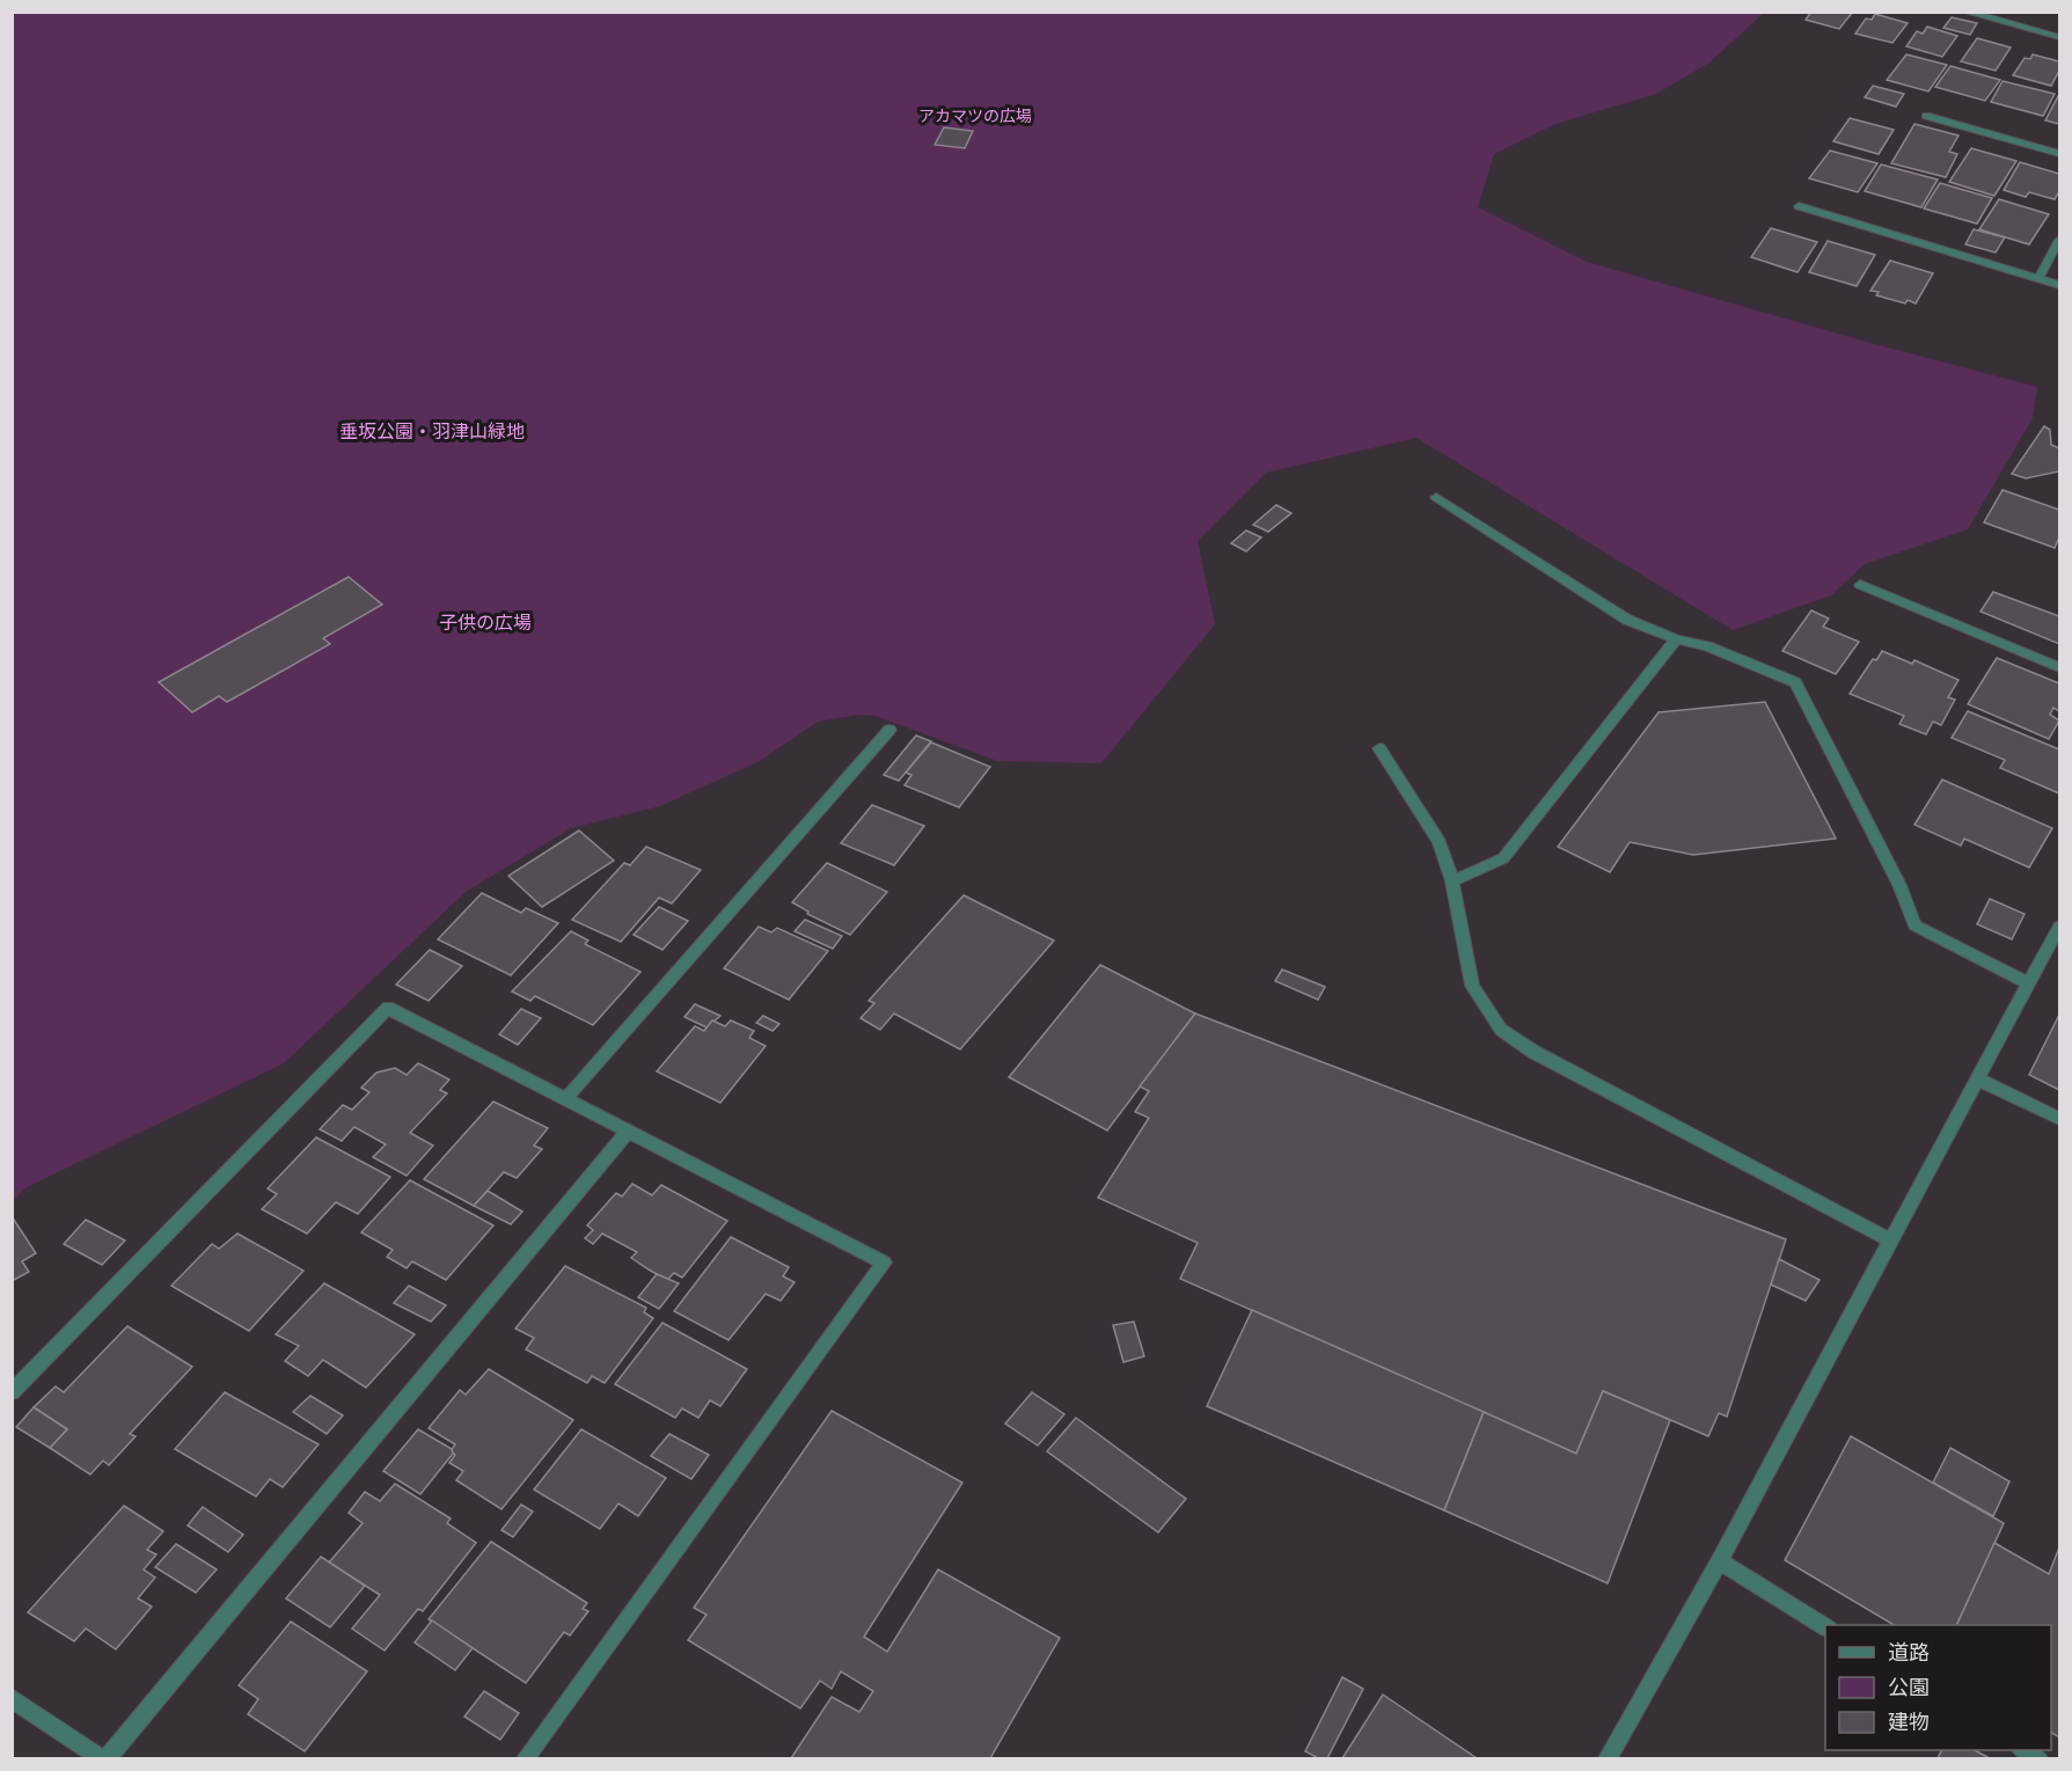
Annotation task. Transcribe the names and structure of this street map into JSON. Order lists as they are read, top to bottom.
{
  "parks": ["アカマツの広場", "垂坂公園・羽津山緑地", "子供の広場"],
  "legend": ["道路", "公園", "建物"]
}
